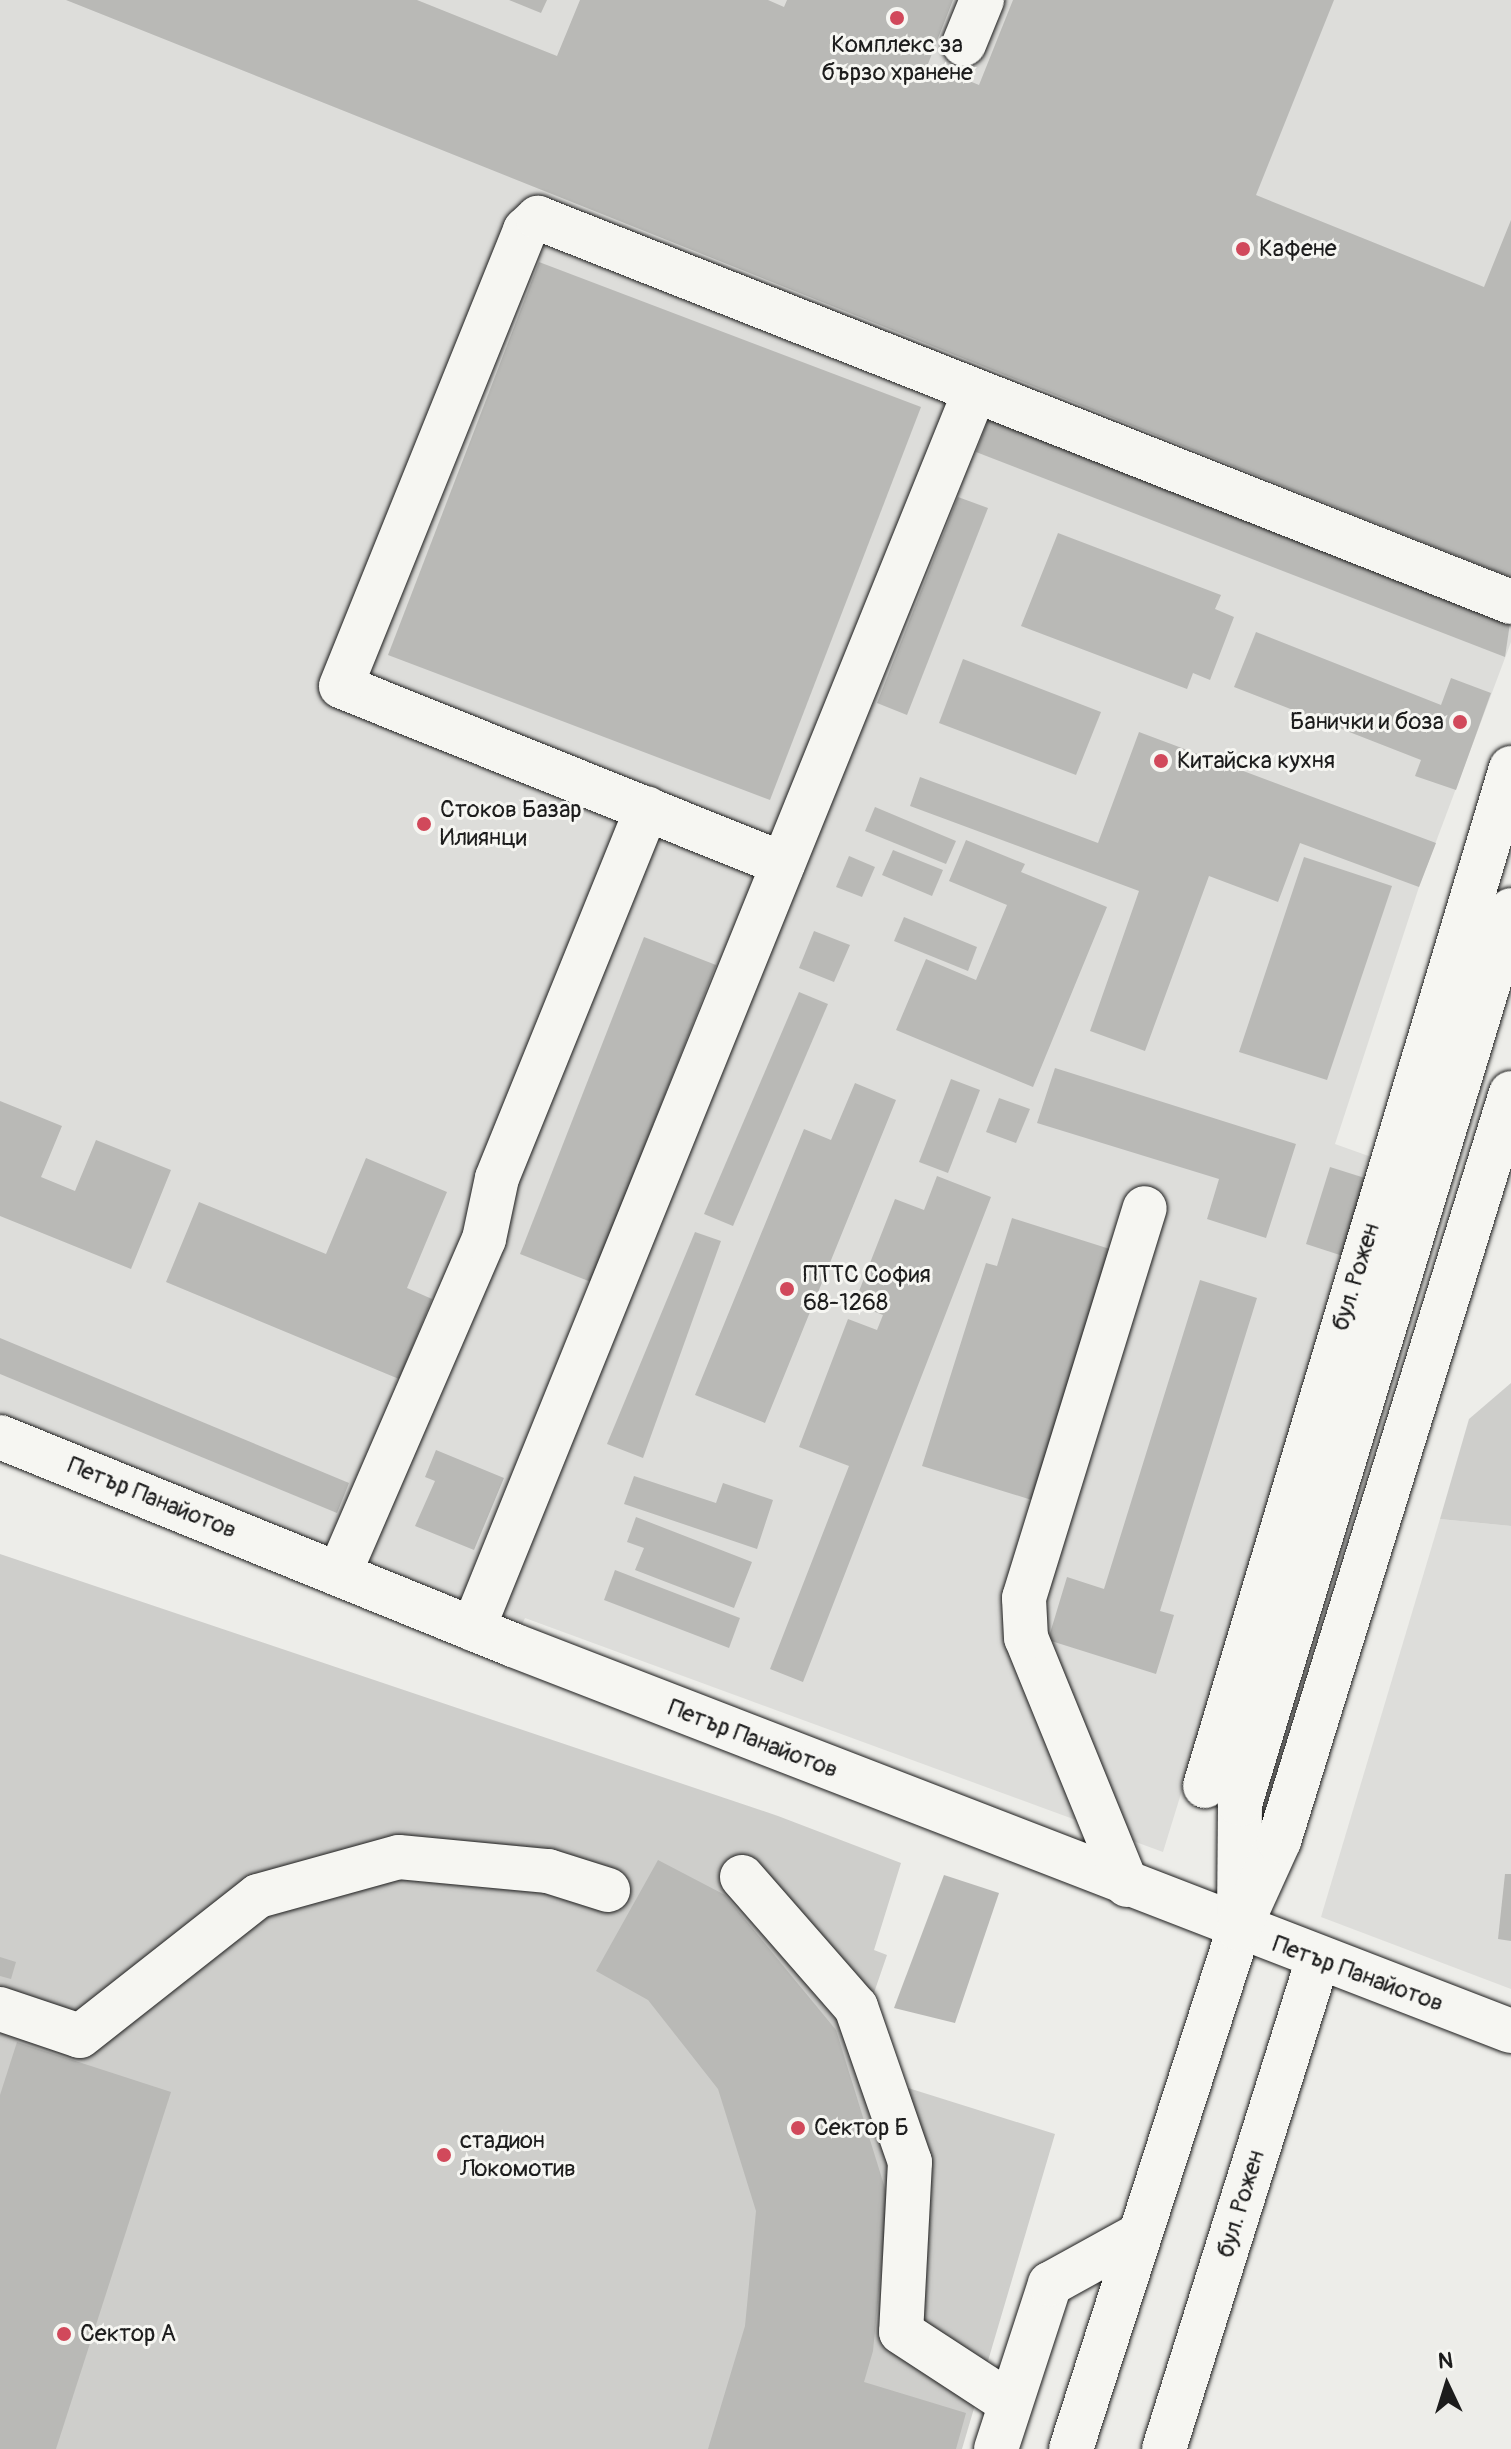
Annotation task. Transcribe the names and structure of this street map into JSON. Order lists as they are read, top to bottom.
{
  "streets": {
    "street": ["бул. Рожен", "Петър Панайотов"]
  },
  "crossings": [
    ["бул. Рожен", "Петър Панайотов"]
  ],
  "places": [
    "Комплекс за бързо хранене",
    "Кафене",
    "Банички и боза",
    "Китайска кухня",
    "Стоков Базар Илиянци",
    "ПТТС София 68-1268",
    "Сектор Б",
    "стадион Локомотив",
    "Сектор А"
  ],
  "north": "top"
}
